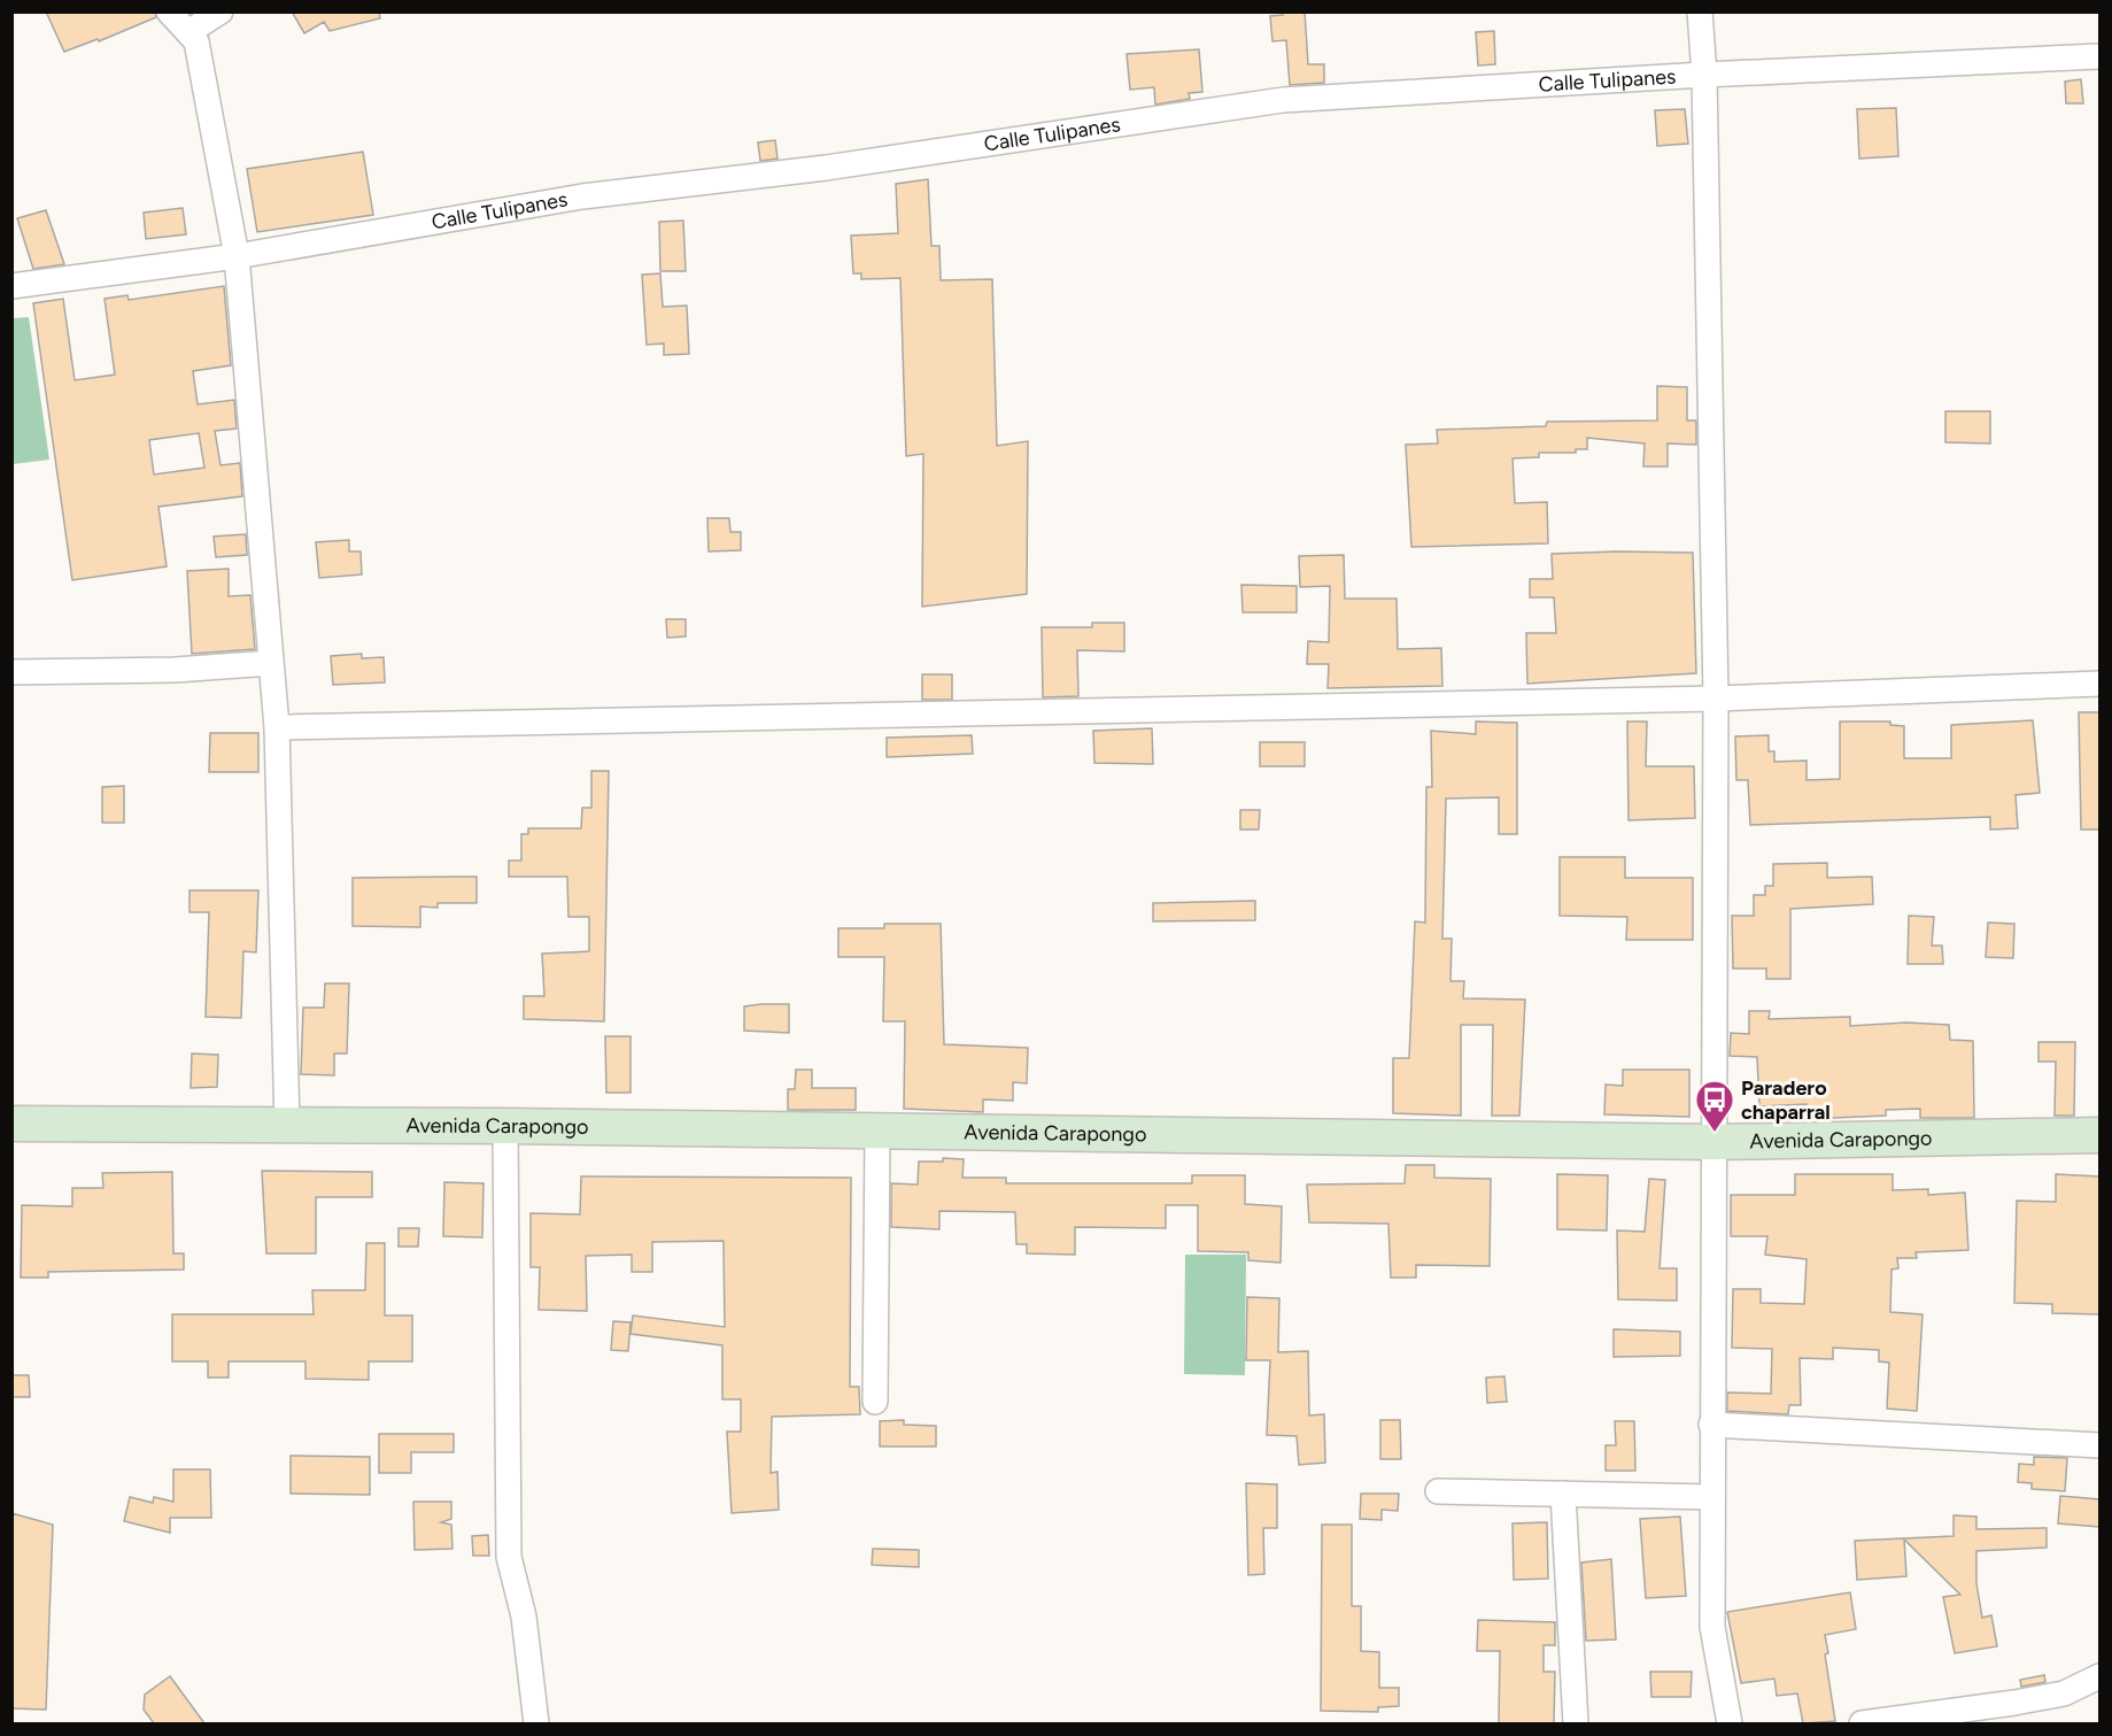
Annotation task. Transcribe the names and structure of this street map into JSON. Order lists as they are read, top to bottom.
{
  "streets": {
    "street": ["Calle Tulipanes", "Avenida Carapongo"]
  },
  "places": {
    "bus stop": ["Paradero chaparral"]
  }
}
